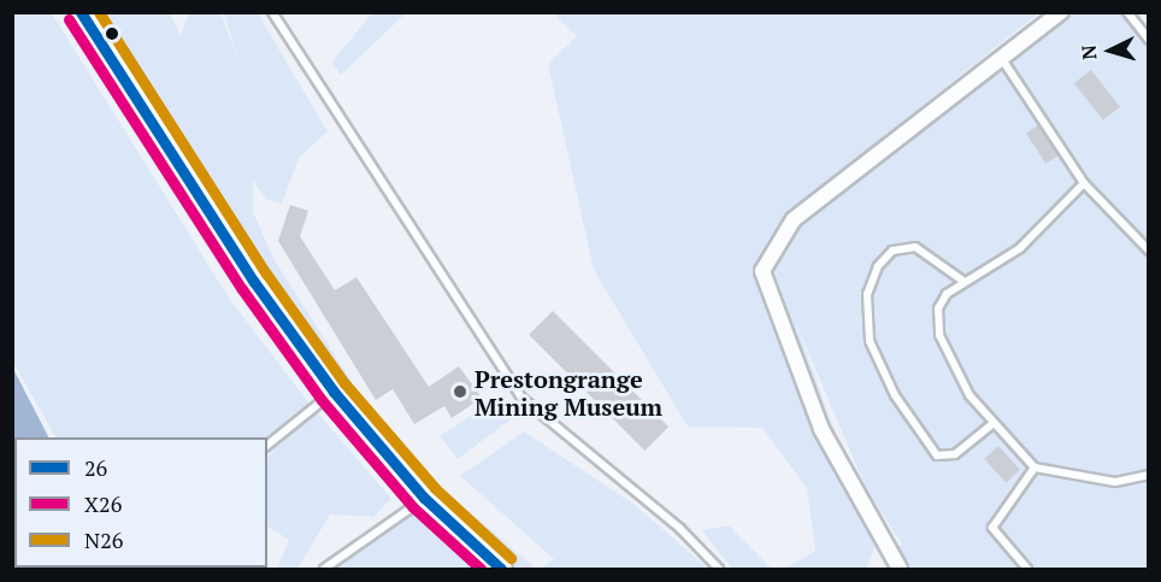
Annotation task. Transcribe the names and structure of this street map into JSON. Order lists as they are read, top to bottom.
{
  "places": ["Prestongrange Mining Museum"],
  "lines": ["transit line 26", "transit line N26", "transit line X26"],
  "legend": ["26", "X26", "N26"],
  "north": "left"
}
